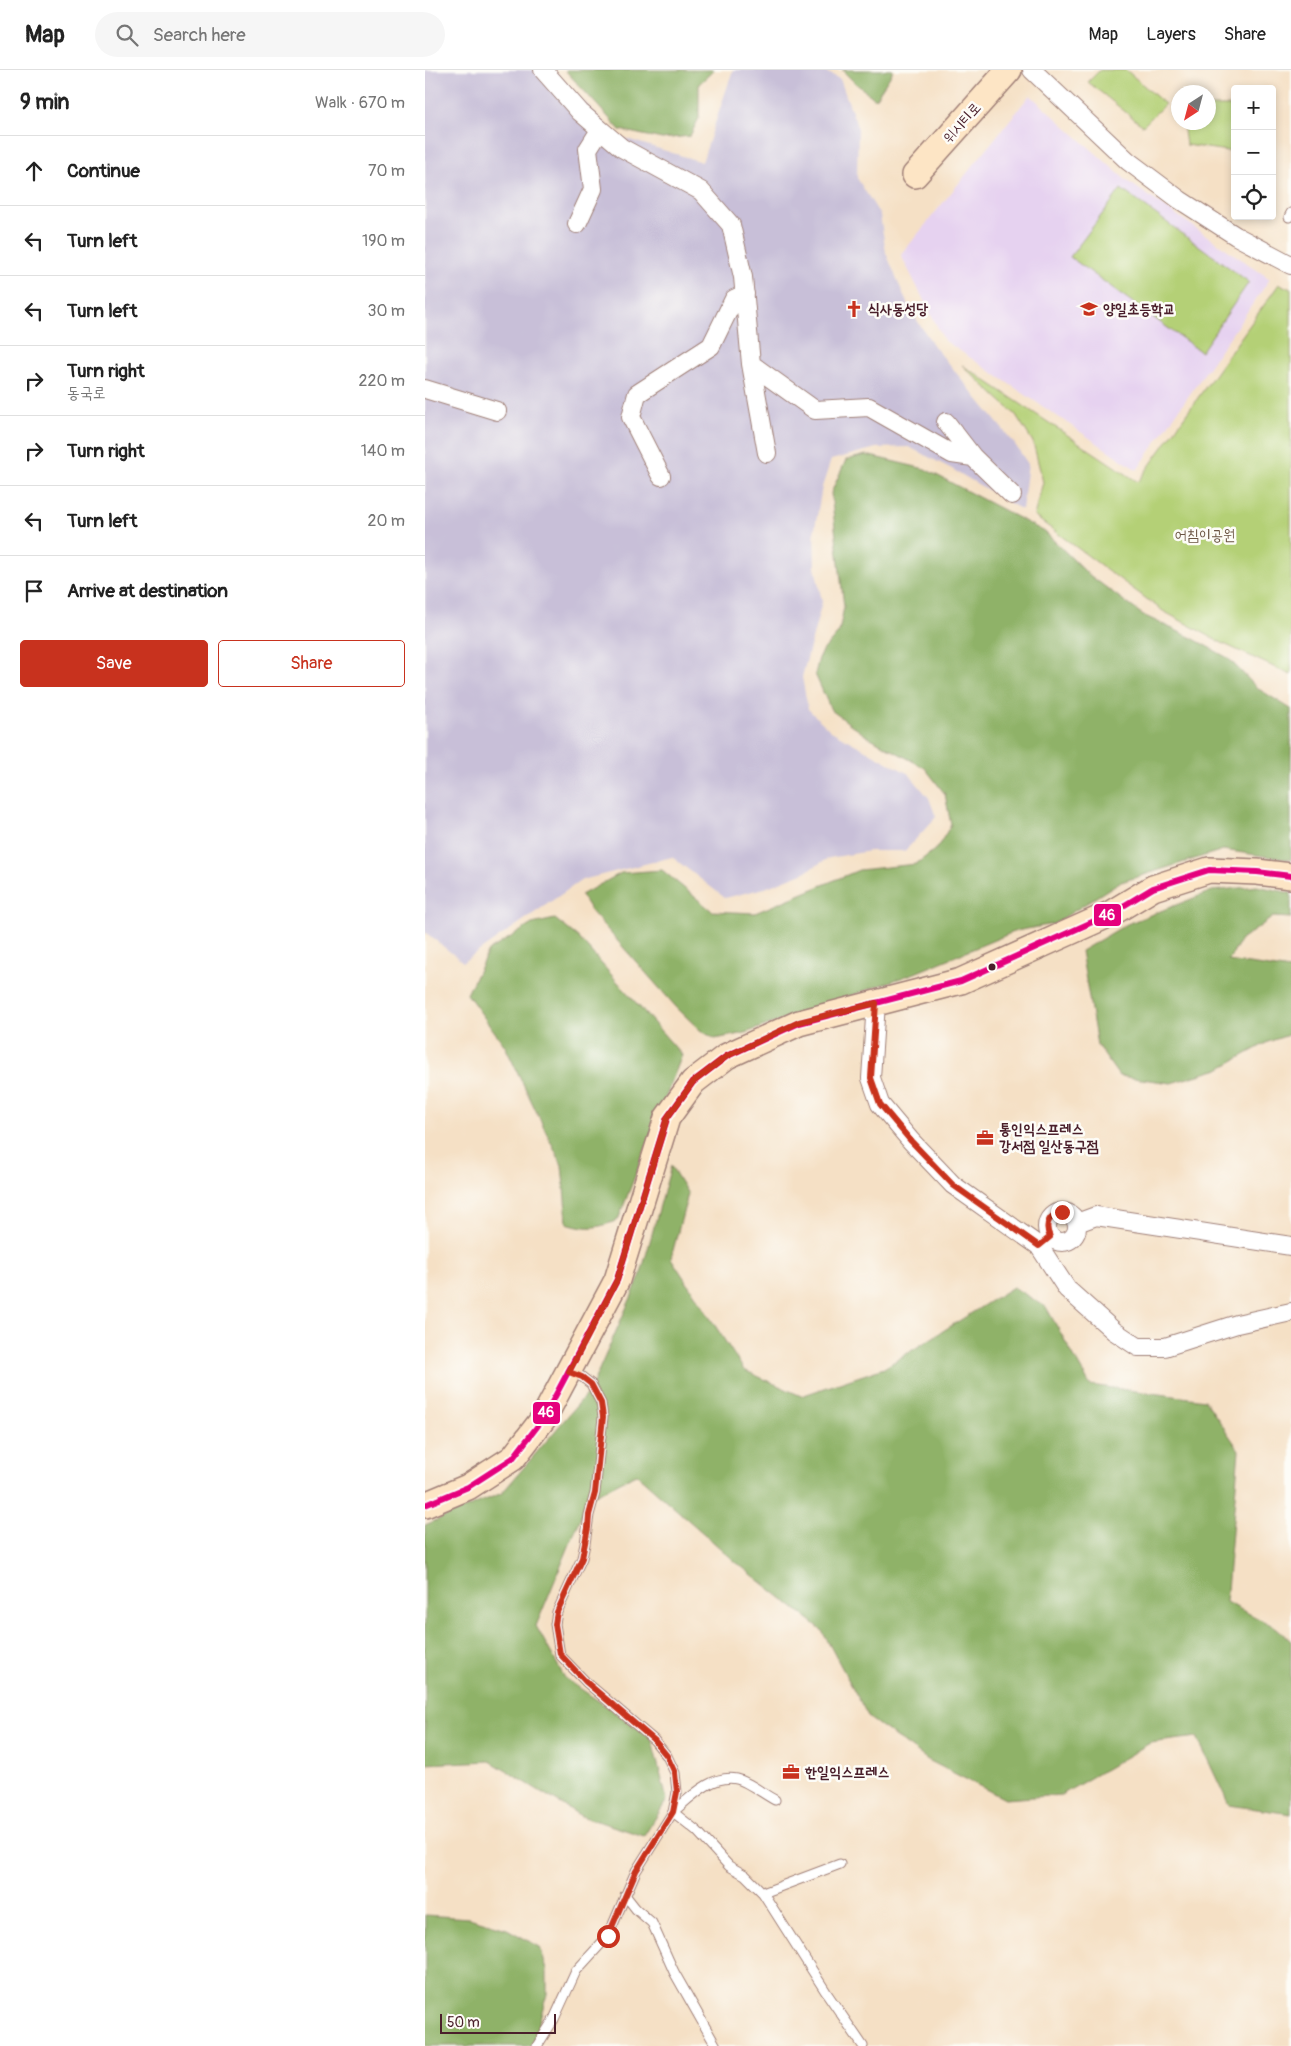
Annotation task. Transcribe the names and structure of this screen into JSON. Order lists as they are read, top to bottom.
{
  "streets": {
    "street": ["위시티로"]
  },
  "parks": ["어침이공원"],
  "places": {
    "church": ["식사동성당"],
    "school or university": ["양일초등학교"],
    "office": ["통인익스프레스 강서점 일산동구점", "한일익스프레스"]
  },
  "lines": ["transit line 46"],
  "scale_bar": "50 m",
  "north": "bottom left",
  "page": {
    "header": "Map",
    "search": "Search here",
    "nav": ["Map", "Layers", "Share"],
    "heading": ["9 min", "Walk · 670 m"],
    "map_buttons": ["+", "−"],
    "list": [
      ["Continue", "70 m"],
      ["Turn left", "190 m"],
      ["Turn left", "30 m"],
      ["Turn right", "동국로", "220 m"],
      ["Turn right", "140 m"],
      ["Turn left", "20 m"],
      "Arrive at destination"
    ],
    "buttons": ["Save", "Share"],
    "scale": "50 m"
  }
}
